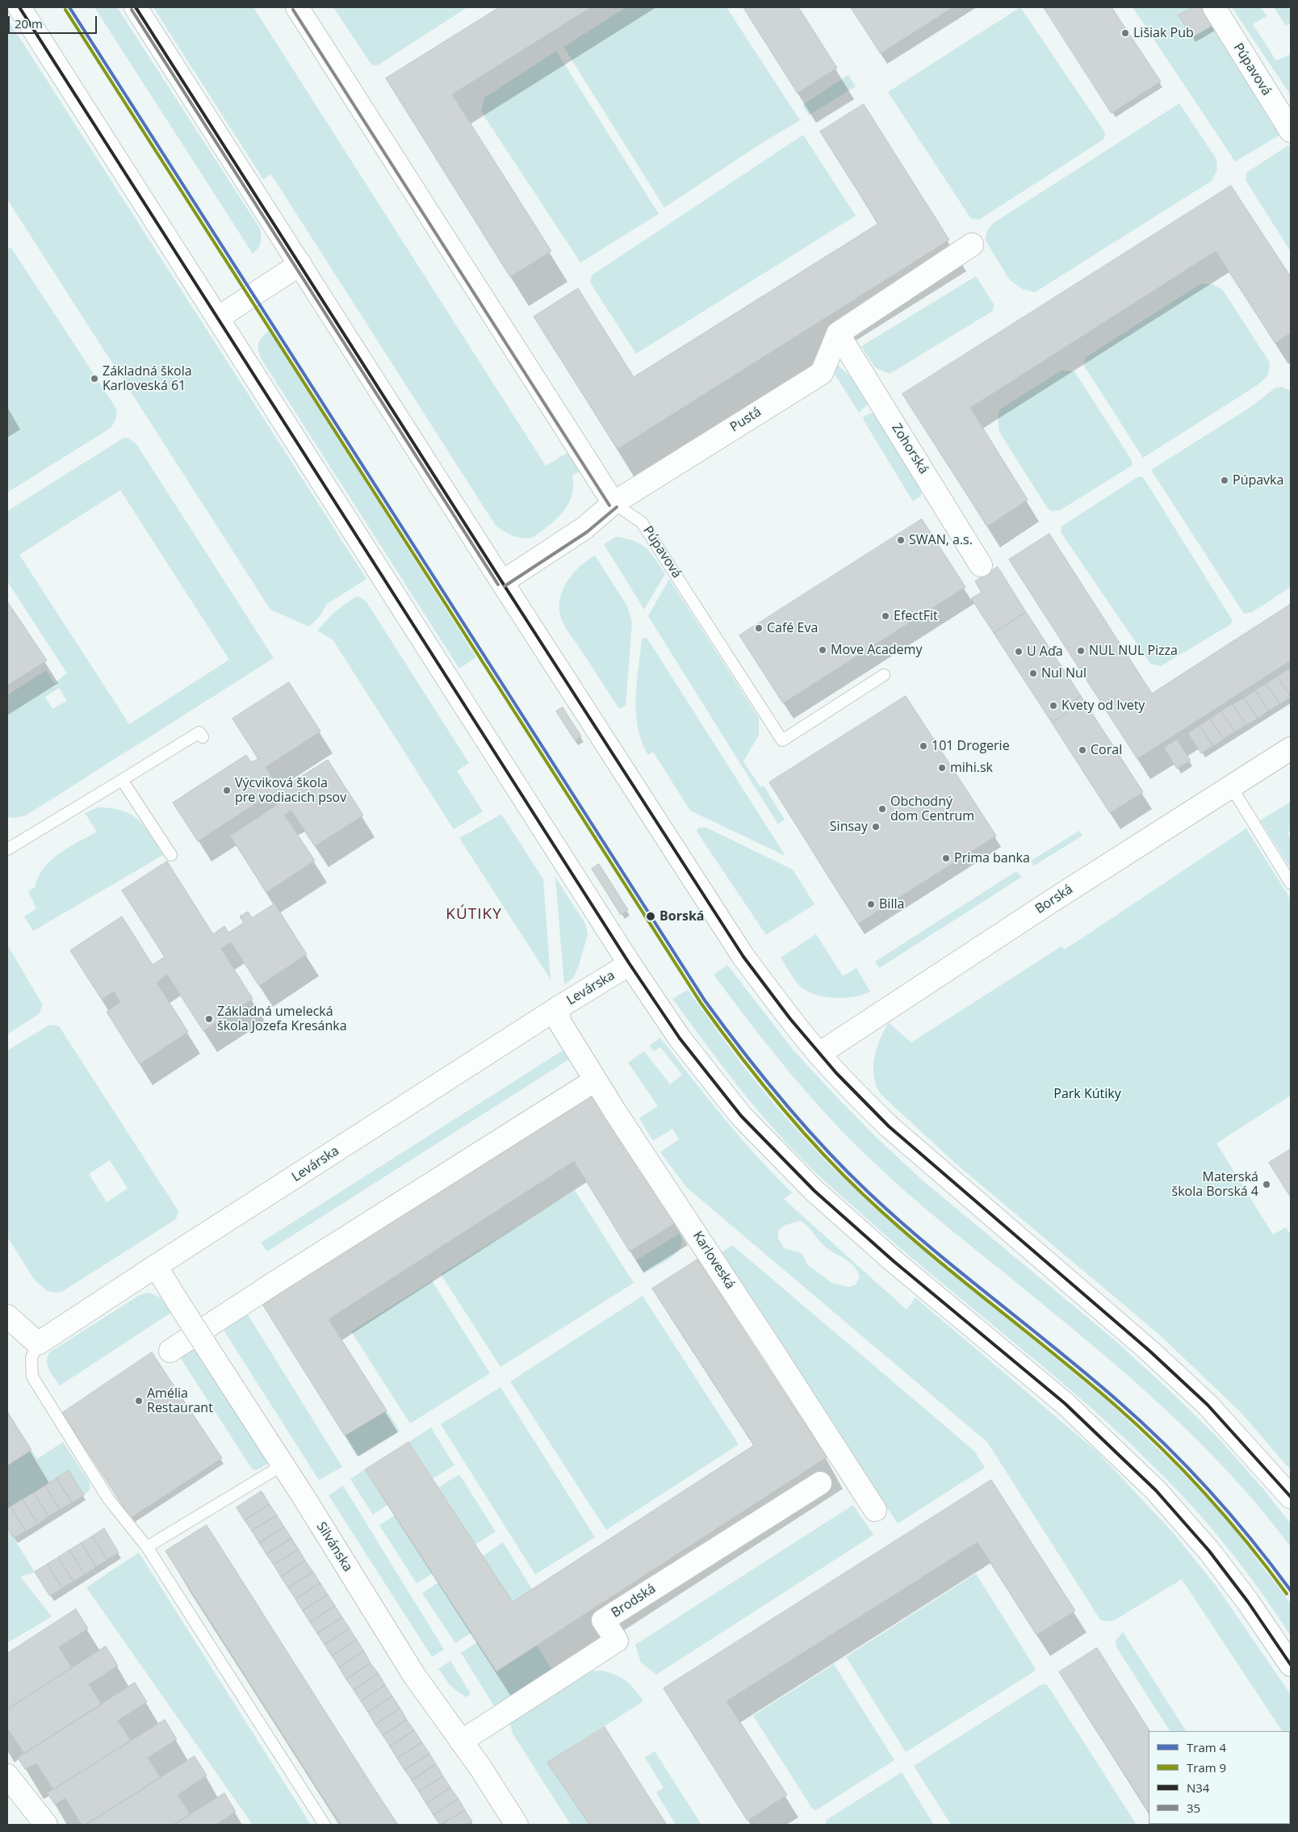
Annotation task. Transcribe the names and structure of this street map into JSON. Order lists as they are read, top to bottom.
{
  "streets": {
    "street": [
      "Púpavová",
      "Pustá",
      "Zohorská",
      "Borská",
      "Levárska",
      "Karloveská",
      "Silvánska",
      "Brodská"
    ]
  },
  "crossings": [
    ["Púpavová", "Pustá"],
    ["Pustá", "Zohorská"],
    ["Levárska", "Karloveská"],
    ["Levárska", "Silvánska"],
    ["Silvánska", "Brodská"]
  ],
  "districts": ["KÚTIKY"],
  "parks": ["Park Kútiky"],
  "places": [
    "Lišiak Pub",
    "Základná škola Karloveská 61",
    "Púpavka",
    "SWAN, a.s.",
    "EfectFit",
    "Café Eva",
    "Move Academy",
    "NUL NUL Pizza",
    "U Aďa",
    "Nul Nul",
    "Kvety od Ivety",
    "101 Drogerie",
    "Coral",
    "mihi.sk",
    "Výcviková škola pre vodiacich psov",
    "Obchodný dom Centrum",
    "Sinsay",
    "Prima banka",
    "Billa",
    "Borská",
    "Základná umelecká škola Jozefa Kresánka",
    "Materská škola Borská 4",
    "Amélia Restaurant"
  ],
  "lines": [
    "tram line 4",
    "transit line N34",
    "tram line 9",
    "transit line 35"
  ],
  "legend": [
    "Tram 4",
    "Tram 9",
    "N34",
    "35"
  ],
  "scale_bar": "20 m"
}
